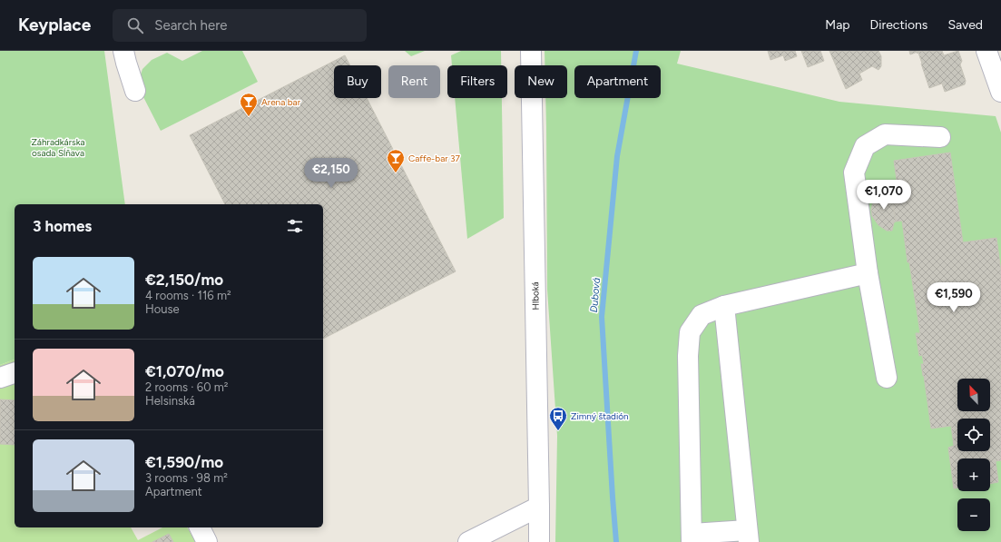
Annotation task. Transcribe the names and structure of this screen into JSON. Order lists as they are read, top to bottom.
{
  "streets": {
    "street": ["Hlboká"]
  },
  "water": ["Dubová"],
  "parks": ["Záhradkárska osada Sĺňava"],
  "places": {
    "bar": ["Arena bar", "Caffe-bar 37"],
    "bus stop": ["Zimný štadión"]
  },
  "north": "top left",
  "page": {
    "header": "Keyplace",
    "search": "Search here",
    "nav": ["Map", "Directions", "Saved"],
    "chip": [
      "Buy",
      "Rent",
      "Filters",
      "New",
      "Apartment"
    ],
    "price": ["€2,150", "€1,070", "€1,590"],
    "heading": "3 homes",
    "list": [
      {
        "name": "€2,150/mo",
        "note": "4 rooms · 116 m² · House"
      },
      {
        "name": "€1,070/mo",
        "note": "2 rooms · 60 m² · Helsinská"
      },
      {
        "name": "€1,590/mo",
        "note": "3 rooms · 98 m² · Apartment"
      }
    ],
    "map_buttons": ["+", "−"]
  }
}
